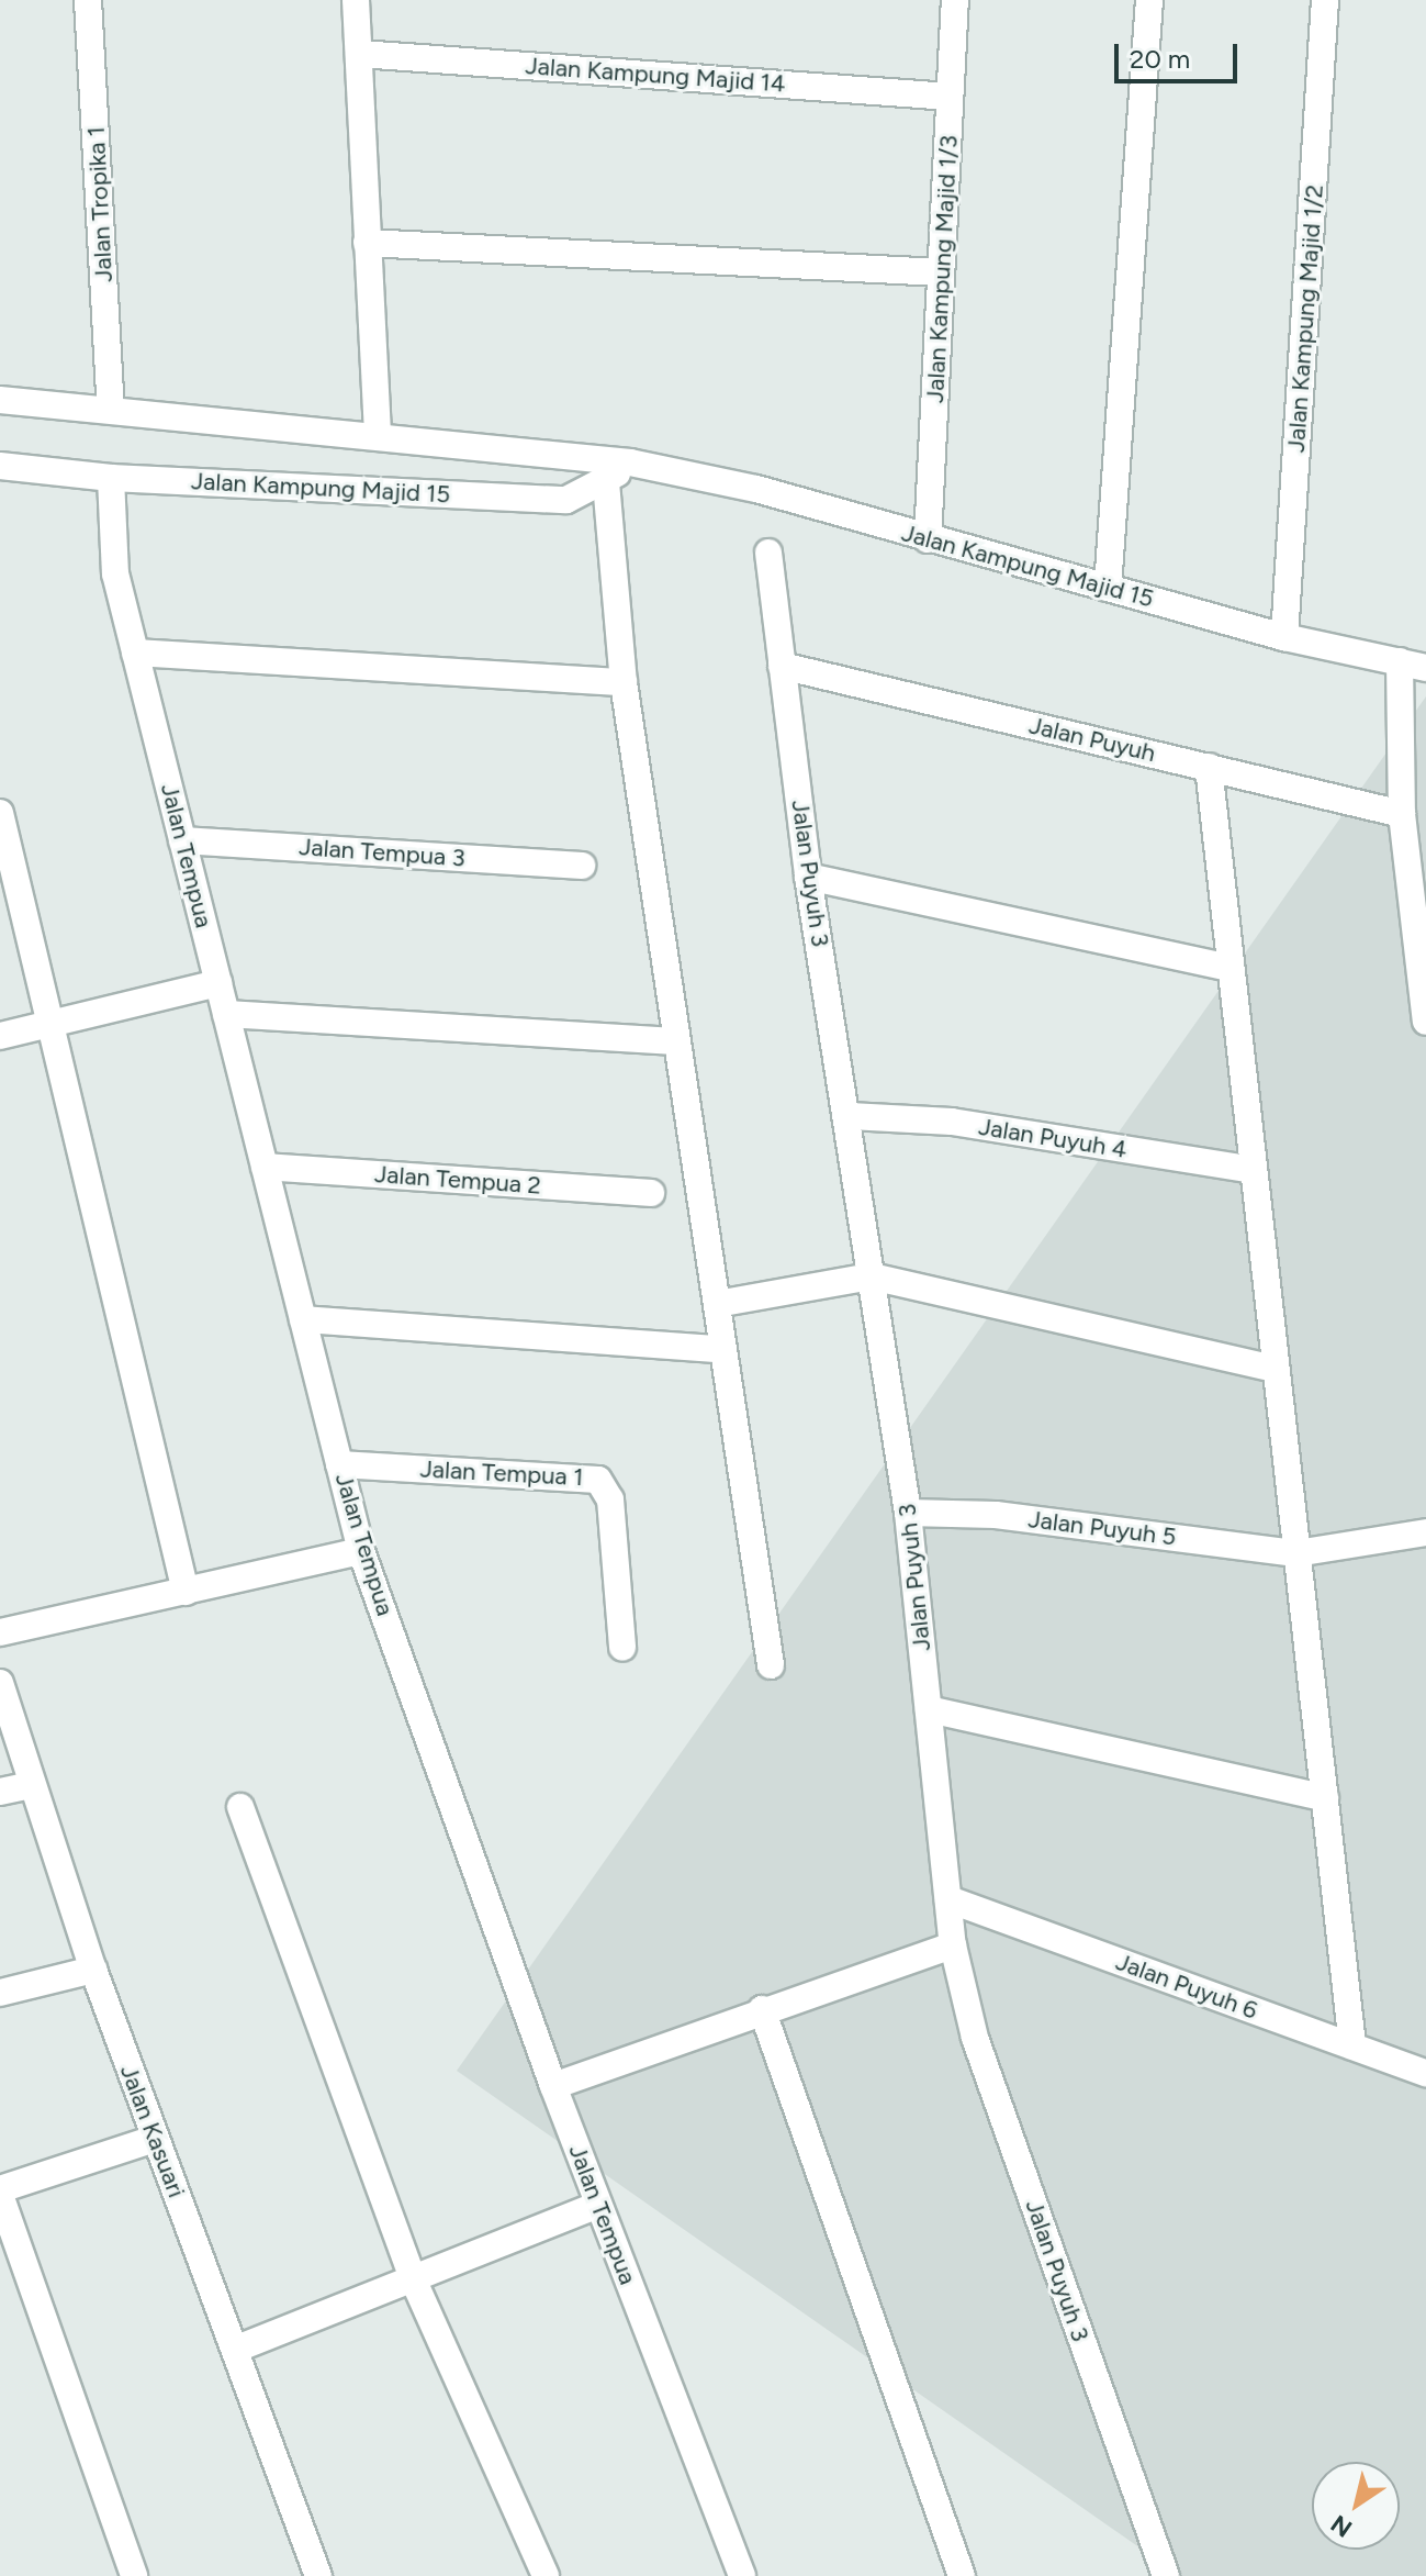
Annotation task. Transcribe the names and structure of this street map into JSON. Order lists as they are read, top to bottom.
{
  "streets": {
    "street": [
      "Jalan Kampung Majid 14",
      "Jalan Tropika 1",
      "Jalan Kampung Majid 1/3",
      "Jalan Kampung Majid 1/2",
      "Jalan Kampung Majid 15",
      "Jalan Puyuh",
      "Jalan Tempua 3",
      "Jalan Tempua",
      "Jalan Puyuh 3",
      "Jalan Puyuh 4",
      "Jalan Tempua 2",
      "Jalan Tempua 1",
      "Jalan Puyuh 5",
      "Jalan Puyuh 6",
      "Jalan Kasuari"
    ]
  },
  "crossings": [
    ["Jalan Kampung Majid 14", "Jalan Kampung Majid 1/3"],
    ["Jalan Tropika 1", "Jalan Kampung Majid 15"],
    ["Jalan Kampung Majid 1/3", "Jalan Kampung Majid 15"],
    ["Jalan Kampung Majid 1/2", "Jalan Kampung Majid 15"],
    ["Jalan Kampung Majid 15", "Jalan Tempua"],
    ["Jalan Puyuh", "Jalan Puyuh 3"],
    ["Jalan Tempua 3", "Jalan Tempua"],
    ["Jalan Tempua", "Jalan Tempua 2"],
    ["Jalan Tempua", "Jalan Tempua 1"],
    ["Jalan Puyuh 3", "Jalan Puyuh 4"],
    ["Jalan Puyuh 3", "Jalan Puyuh 5"],
    ["Jalan Puyuh 3", "Jalan Puyuh 6"]
  ],
  "scale_bar": "20 m",
  "north": "bottom left"
}
